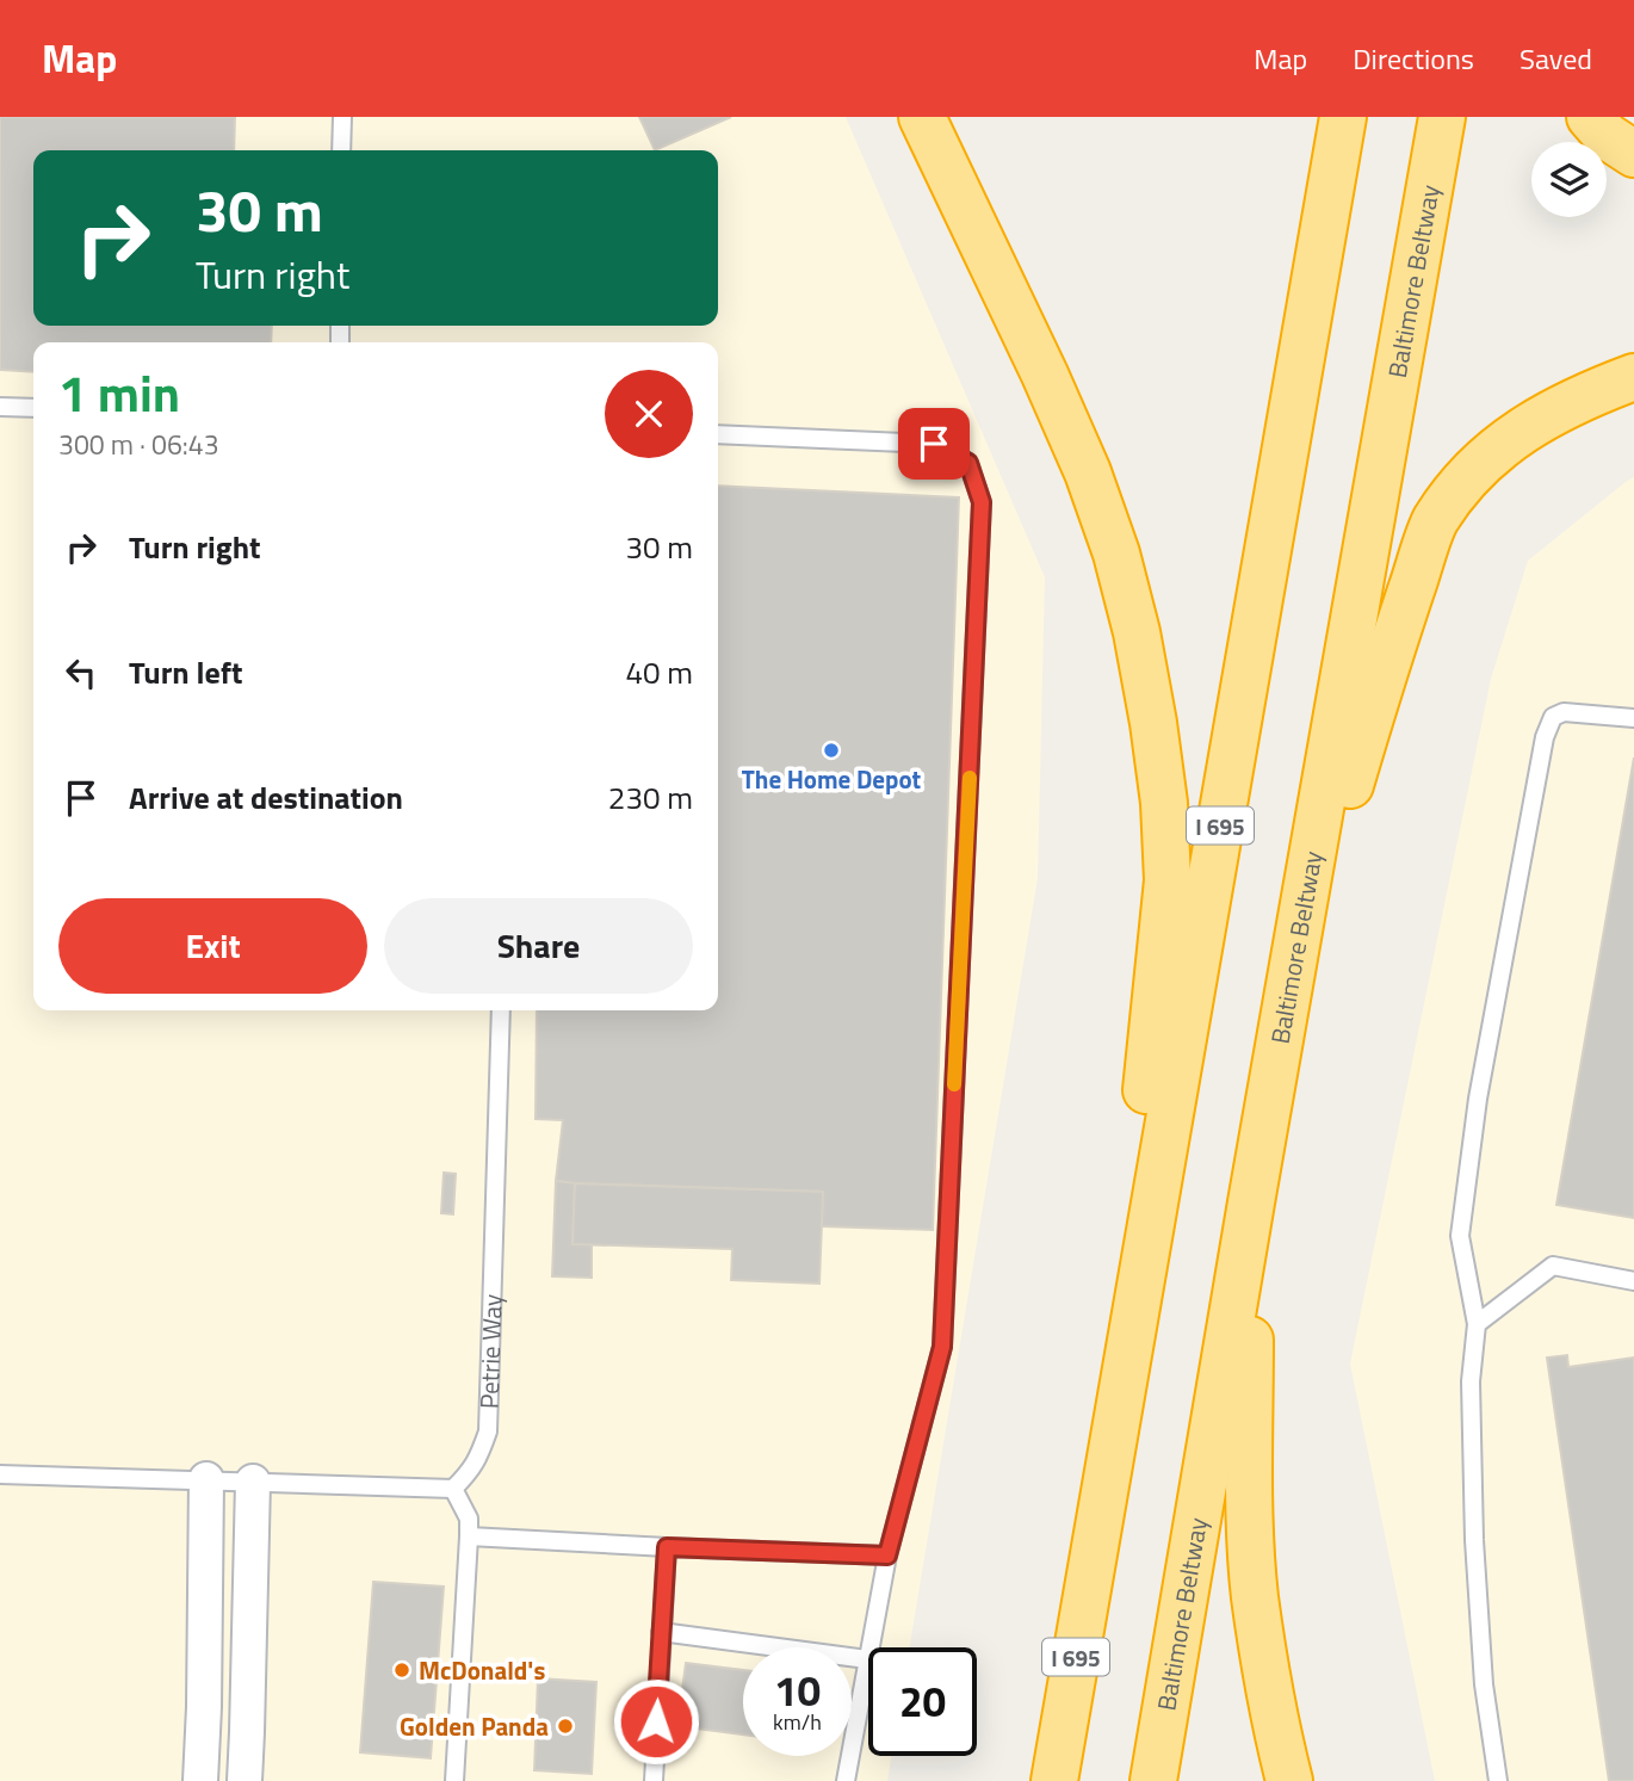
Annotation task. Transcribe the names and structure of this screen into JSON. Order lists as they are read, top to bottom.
{
  "streets": {
    "highway": ["Baltimore Beltway", "I 695"],
    "lane": ["Petrie Way"]
  },
  "places": ["The Home Depot", "McDonald's", "Golden Panda"],
  "page": {
    "header": "Map",
    "nav": ["Map", "Directions", "Saved"],
    "turn": ["30 m", "Turn right"],
    "heading": ["1 min", "300 m · 06:43"],
    "list": [
      {
        "name": "Turn right",
        "value": "30 m"
      },
      {
        "name": "Turn left",
        "value": "40 m"
      },
      {
        "name": "Arrive at destination",
        "value": "230 m"
      }
    ],
    "buttons": ["Exit", "Share"],
    "speed": "10 km/h",
    "limit": "20"
  }
}
